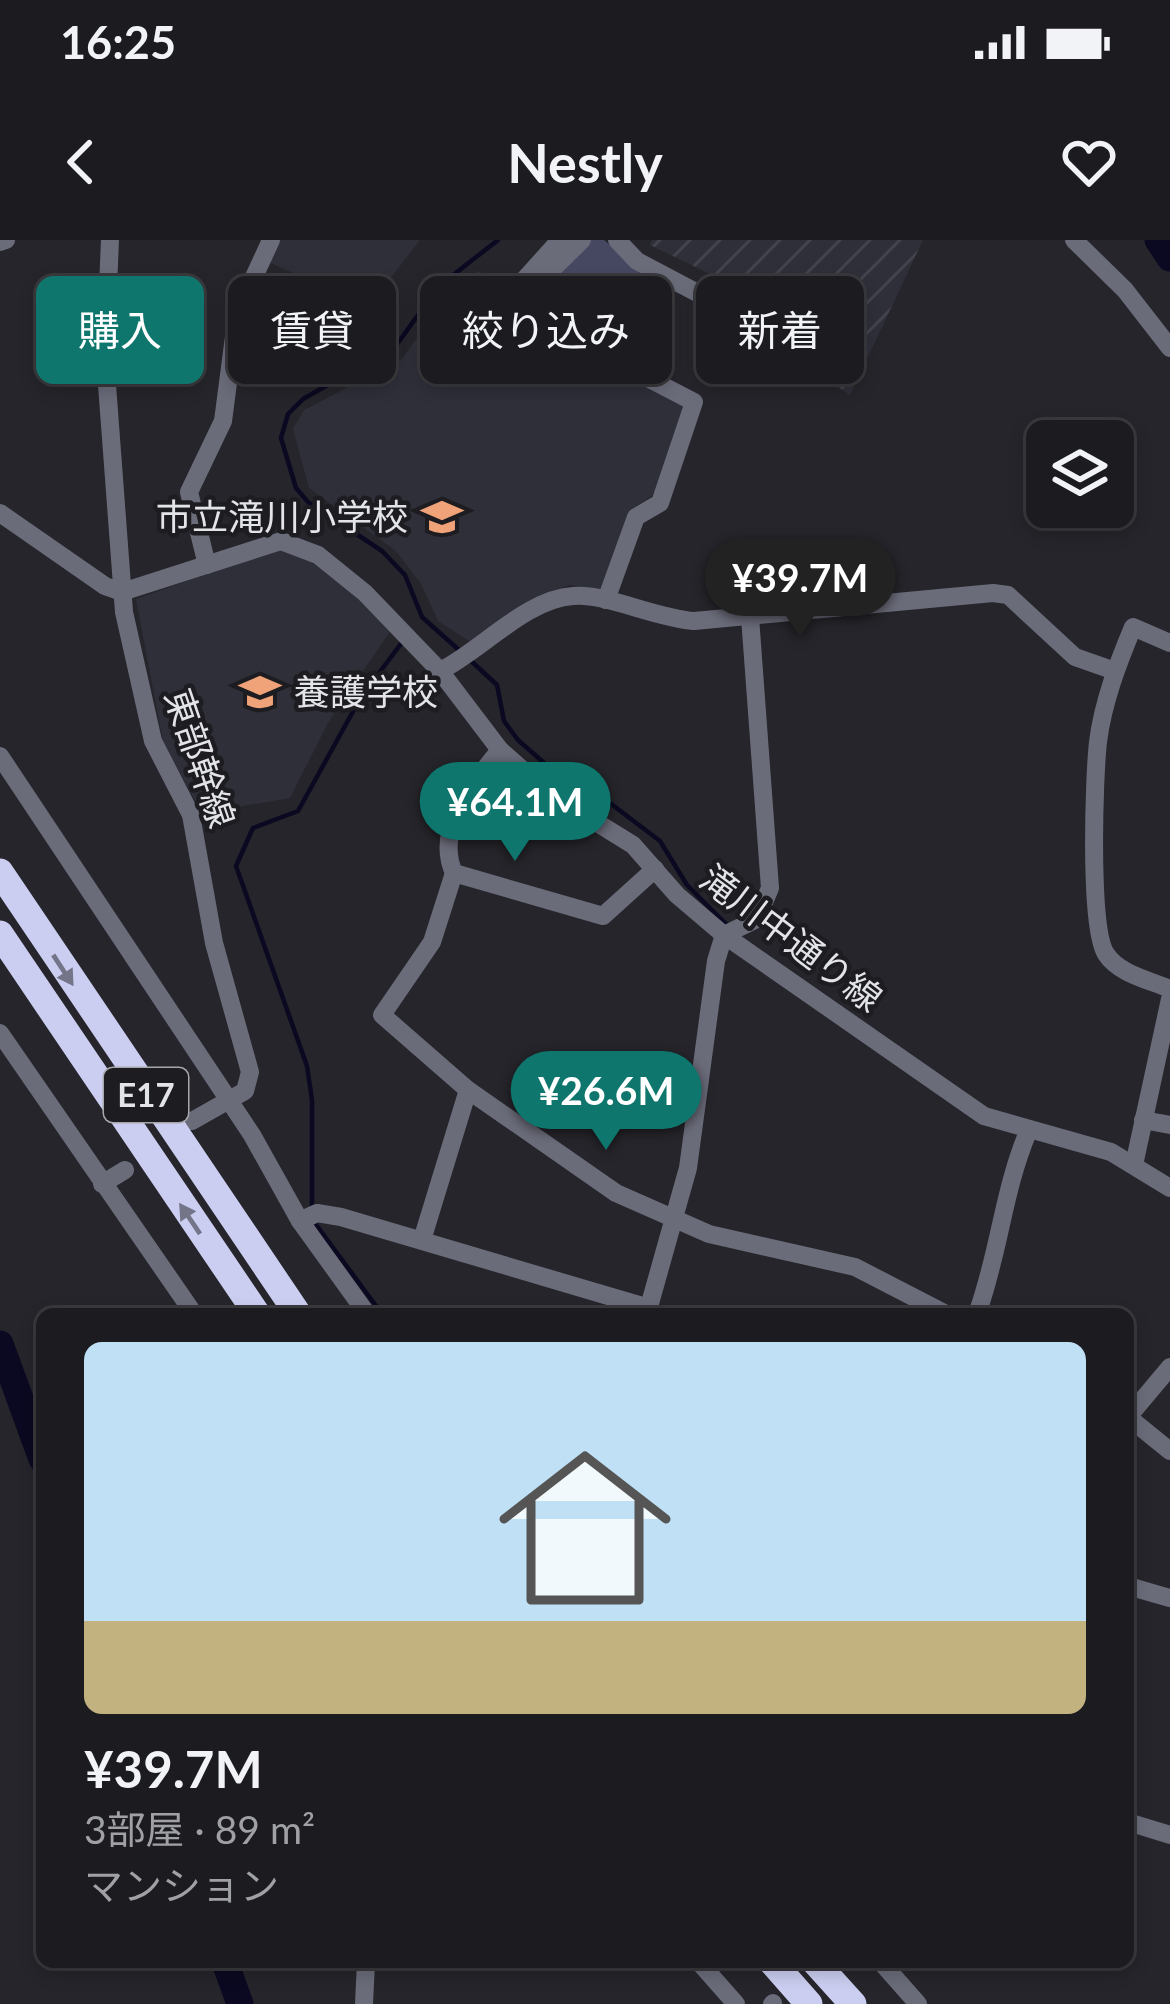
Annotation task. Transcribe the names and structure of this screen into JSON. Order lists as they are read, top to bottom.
{
  "streets": {
    "highway": ["E17"],
    "street": ["東部幹線", "滝川中通り線"]
  },
  "crossings": [
    ["東部幹線", "滝川中通り線"]
  ],
  "places": {
    "school or university": ["市立滝川小学校", "養護学校"]
  },
  "page": {
    "status": "16:25",
    "header": "Nestly",
    "chip": [
      "購入",
      "賃貸",
      "絞り込み",
      "新着"
    ],
    "price": ["¥39.7M", "¥64.1M", "¥26.6M"],
    "list": [
      {
        "name": "¥39.7M",
        "note": "3部屋 · 89 m² · マンション"
      }
    ]
  }
}
